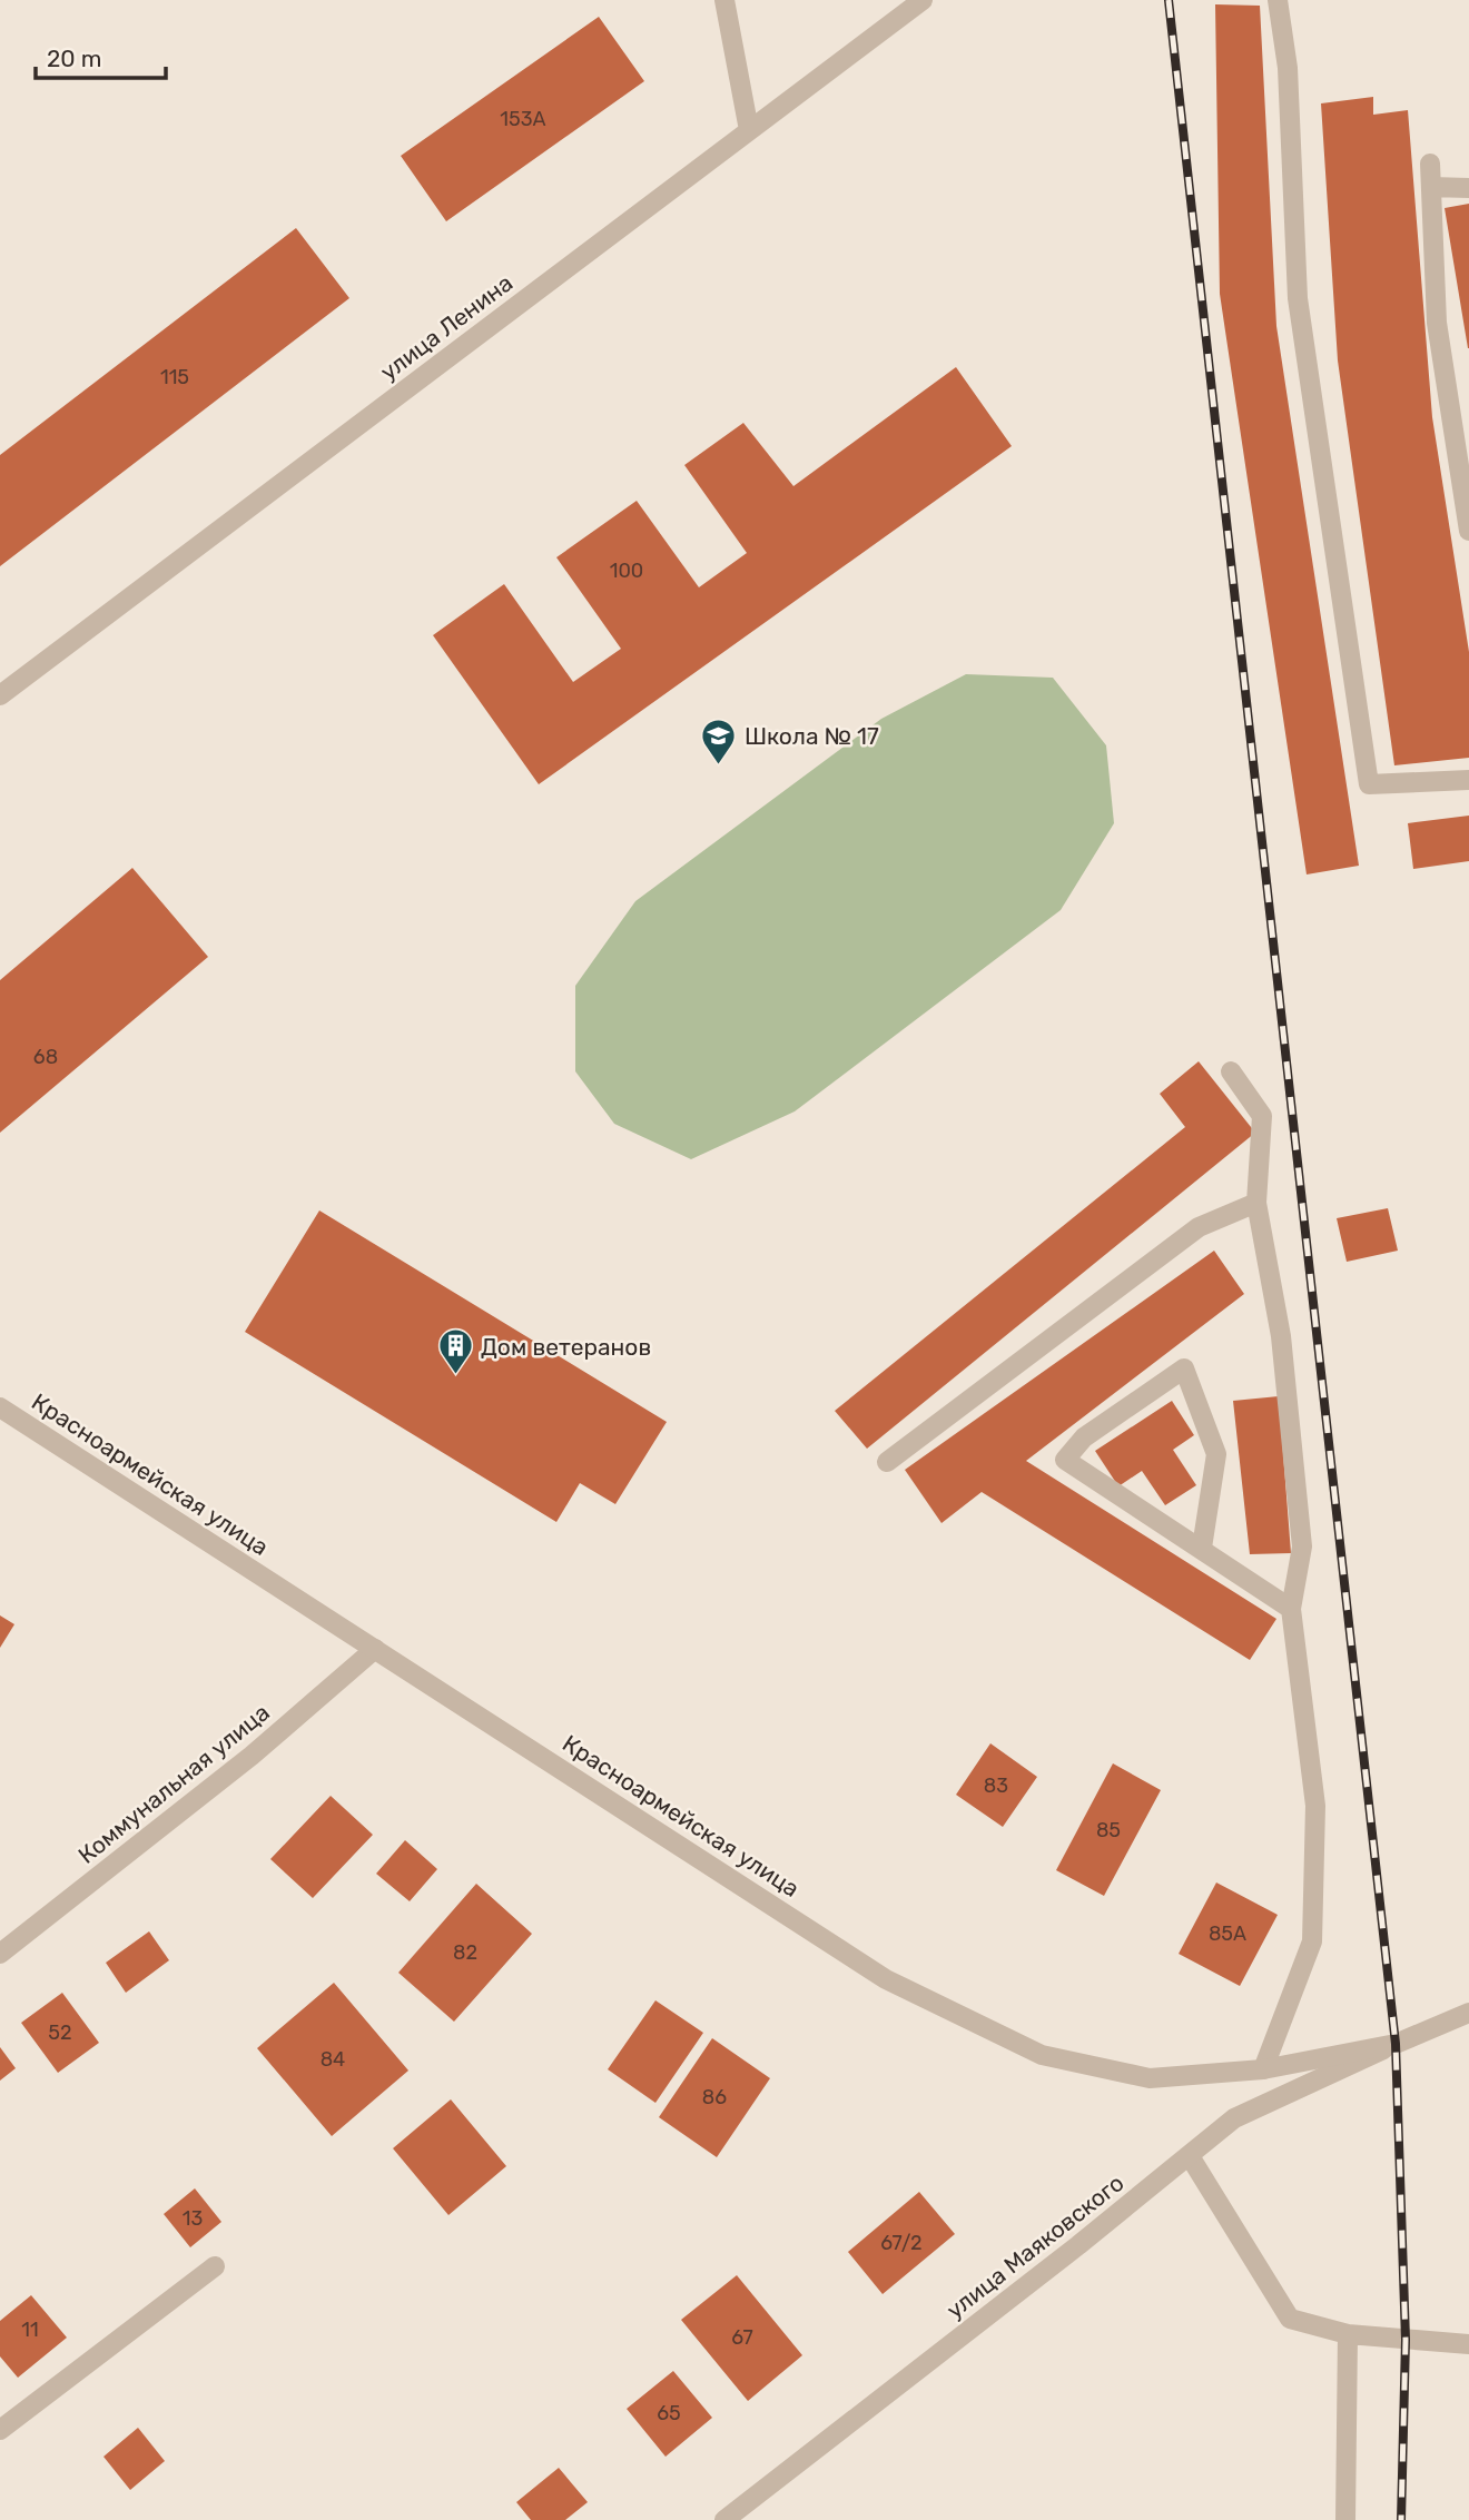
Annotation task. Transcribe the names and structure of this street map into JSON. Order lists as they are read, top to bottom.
{
  "streets": {
    "street": [
      "улица Ленина",
      "Красноармейская улица",
      "Коммунальная улица",
      "улица Маяковского"
    ]
  },
  "crossings": [
    ["Красноармейская улица", "Коммунальная улица"],
    ["Красноармейская улица", "улица Маяковского"]
  ],
  "places": {
    "school or university": ["Школа № 17"],
    "building": ["Дом ветеранов"]
  },
  "house_numbers": [
    "153А",
    "115",
    "100",
    "68",
    "83",
    "85",
    "85А",
    "82",
    "52",
    "84",
    "86",
    "13",
    "67/2",
    "11",
    "67",
    "65"
  ],
  "scale_bar": "20 m"
}
